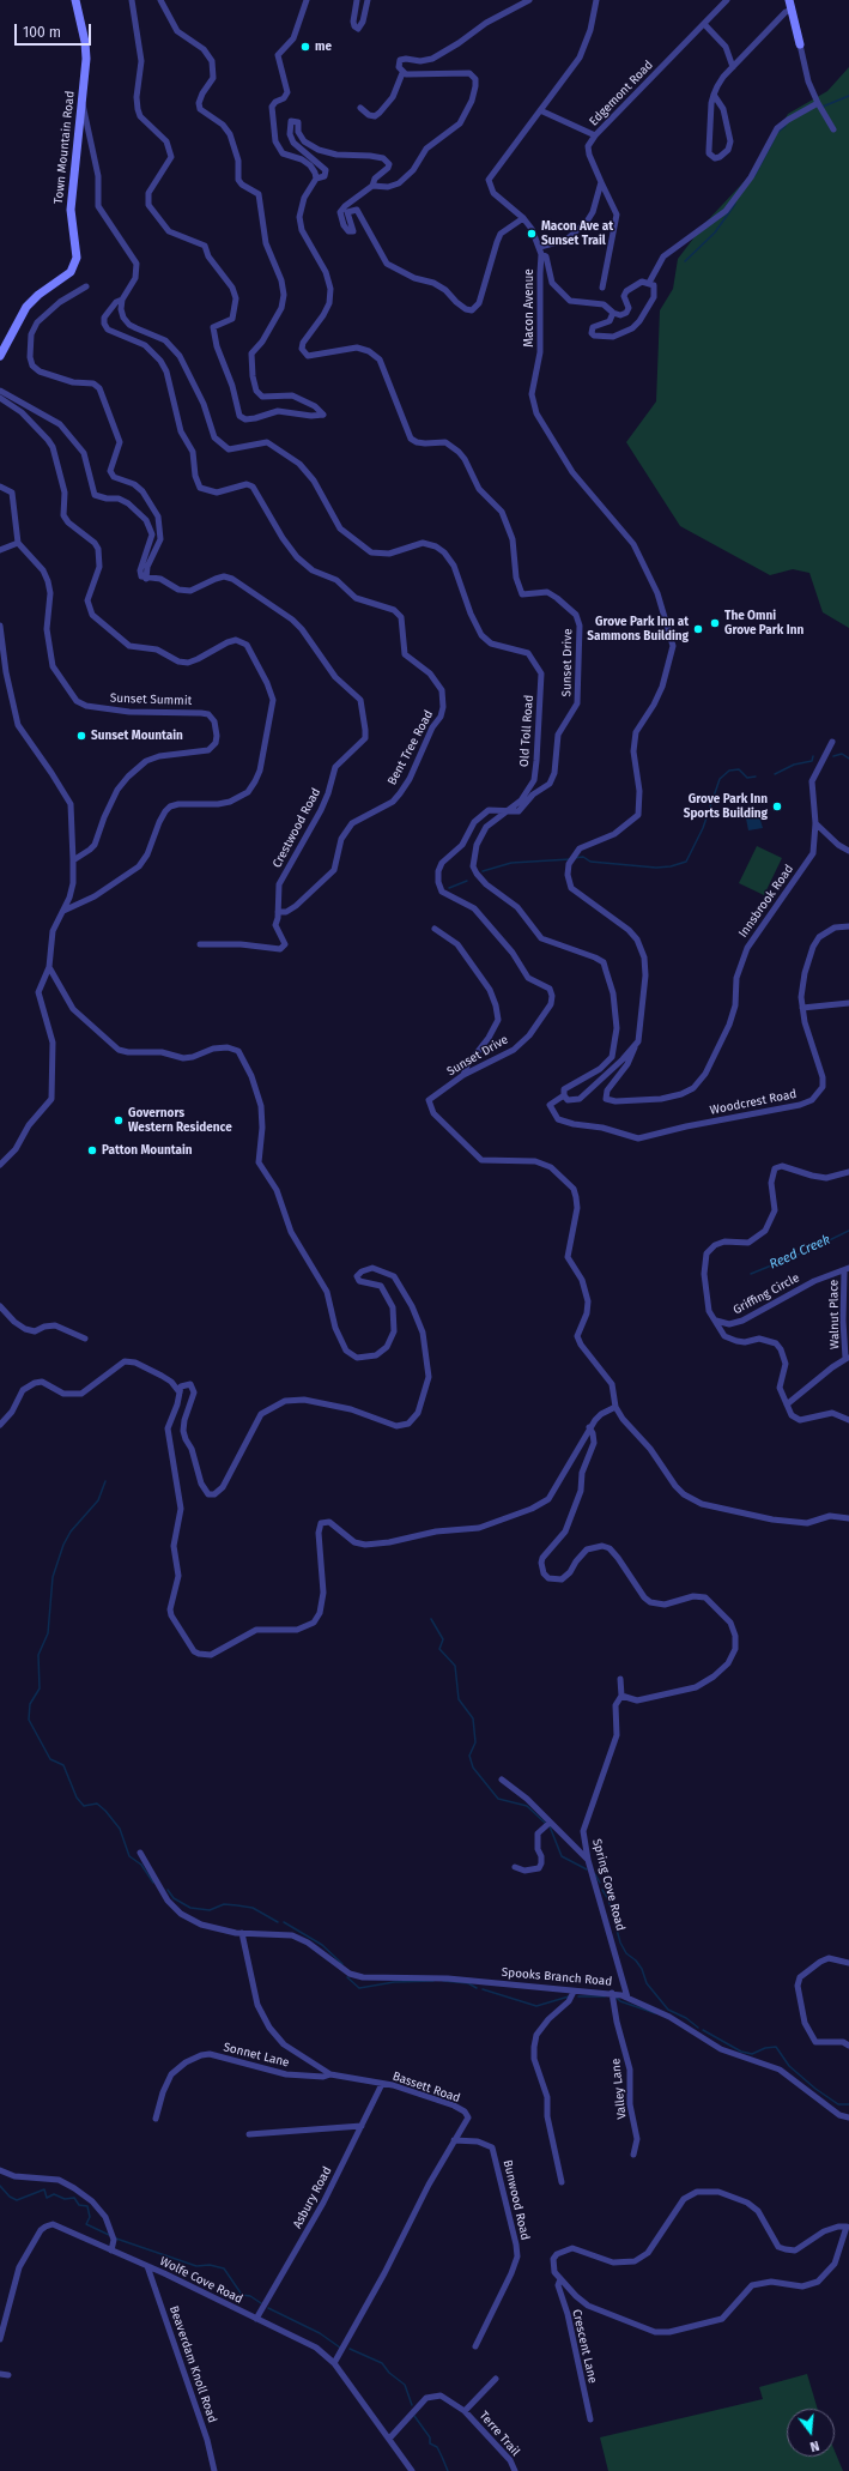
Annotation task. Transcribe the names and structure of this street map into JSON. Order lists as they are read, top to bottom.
{
  "streets": {
    "main road": ["Town Mountain Road"],
    "street": [
      "Edgemont Road",
      "Macon Avenue",
      "Sunset Drive",
      "Sunset Summit",
      "Old Toll Road",
      "Bent Tree Road",
      "Crestwood Road",
      "Innsbrook Road",
      "Woodcrest Road",
      "Griffing Circle",
      "Walnut Place",
      "Spring Cove Road",
      "Spooks Branch Road",
      "Sonnet Lane",
      "Bassett Road",
      "Valley Lane",
      "Asbury Road",
      "Bunwood Road",
      "Wolfe Cove Road",
      "Crescent Lane",
      "Beaverdam Knoll Road",
      "Terre Trail"
    ]
  },
  "crossings": [
    ["Macon Avenue", "Innsbrook Road"],
    ["Sunset Drive", "Old Toll Road"],
    ["Old Toll Road", "Bent Tree Road"],
    ["Old Toll Road", "Woodcrest Road"],
    ["Bent Tree Road", "Crestwood Road"],
    ["Griffing Circle", "Walnut Place"],
    ["Spring Cove Road", "Spooks Branch Road"],
    ["Spooks Branch Road", "Bassett Road"],
    ["Spooks Branch Road", "Valley Lane"],
    ["Sonnet Lane", "Bassett Road"],
    ["Bassett Road", "Asbury Road"],
    ["Bassett Road", "Bunwood Road"],
    ["Bassett Road", "Wolfe Cove Road"],
    ["Asbury Road", "Wolfe Cove Road"],
    ["Wolfe Cove Road", "Beaverdam Knoll Road"],
    ["Wolfe Cove Road", "Terre Trail"]
  ],
  "water": ["Reed Creek"],
  "places": [
    "me",
    "Macon Ave at Sunset Trail",
    "The Omni Grove Park Inn",
    "Grove Park Inn at Sammons Building",
    "Sunset Mountain",
    "Grove Park Inn Sports Building",
    "Governors Western Residence",
    "Patton Mountain"
  ],
  "scale_bar": "100 m",
  "north": "bottom"
}
